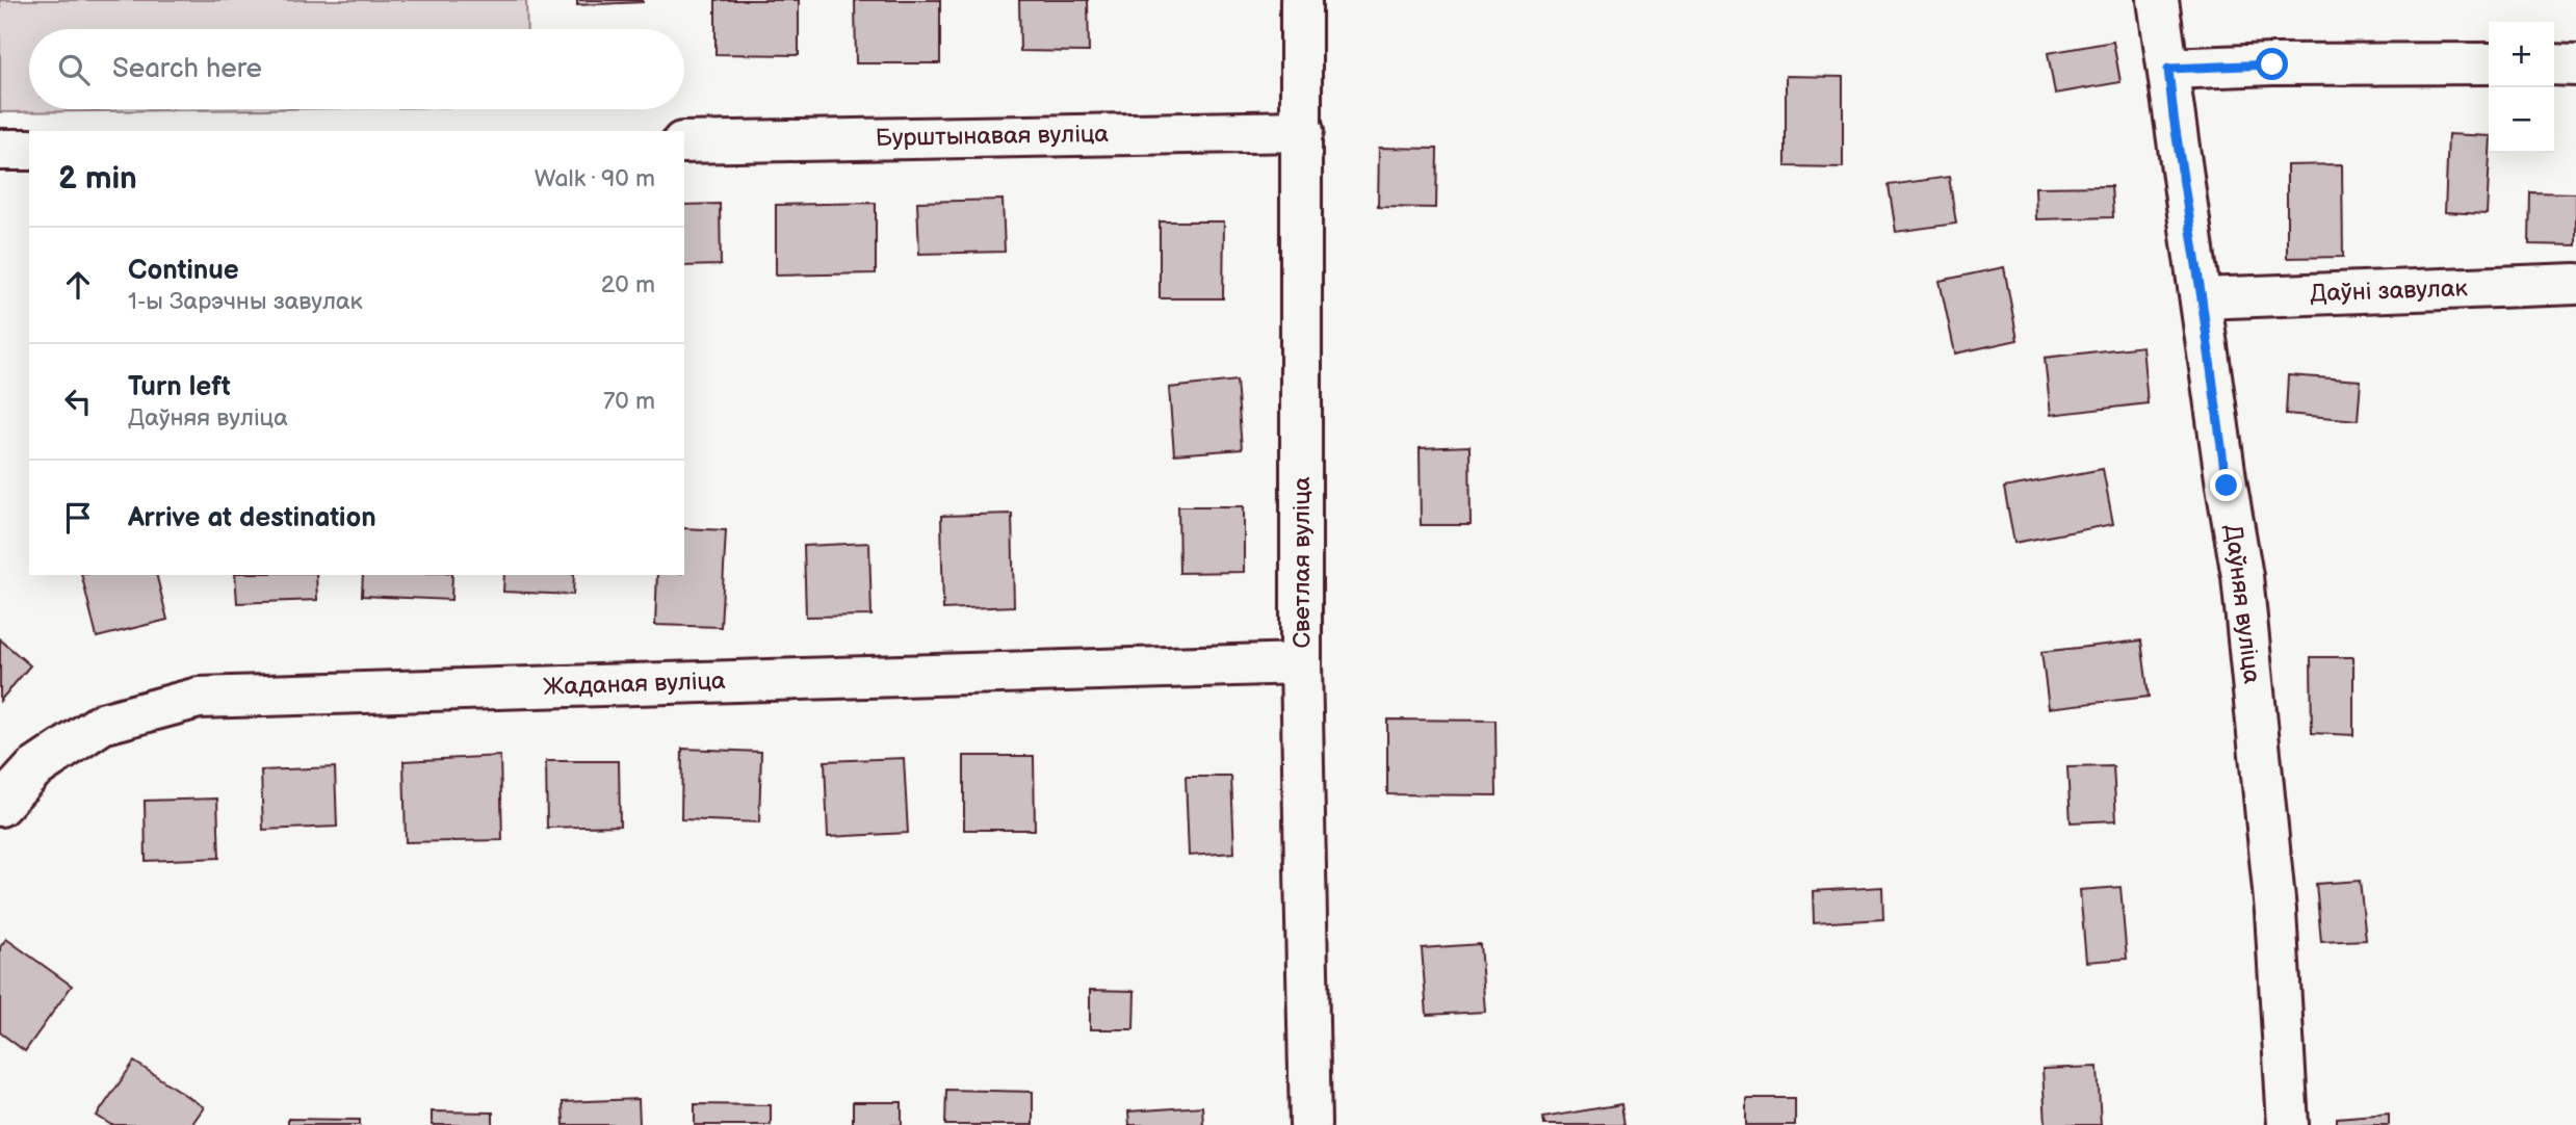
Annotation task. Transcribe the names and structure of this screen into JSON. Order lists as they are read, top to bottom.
{
  "streets": {
    "street": [
      "Бурштынавая вуліца",
      "Даўні завулак",
      "Светлая вуліца",
      "Даўняя вуліца",
      "Жаданая вуліца"
    ]
  },
  "crossings": [
    ["Бурштынавая вуліца", "Светлая вуліца"],
    ["Даўні завулак", "Даўняя вуліца"],
    ["Светлая вуліца", "Жаданая вуліца"]
  ],
  "page": {
    "map_buttons": ["+", "−"],
    "search": "Search here",
    "heading": ["2 min", "Walk · 90 m"],
    "list": [
      ["Continue", "1-ы Зарэчны завулак", "20 m"],
      ["Turn left", "Даўняя вуліца", "70 m"],
      "Arrive at destination"
    ]
  }
}
